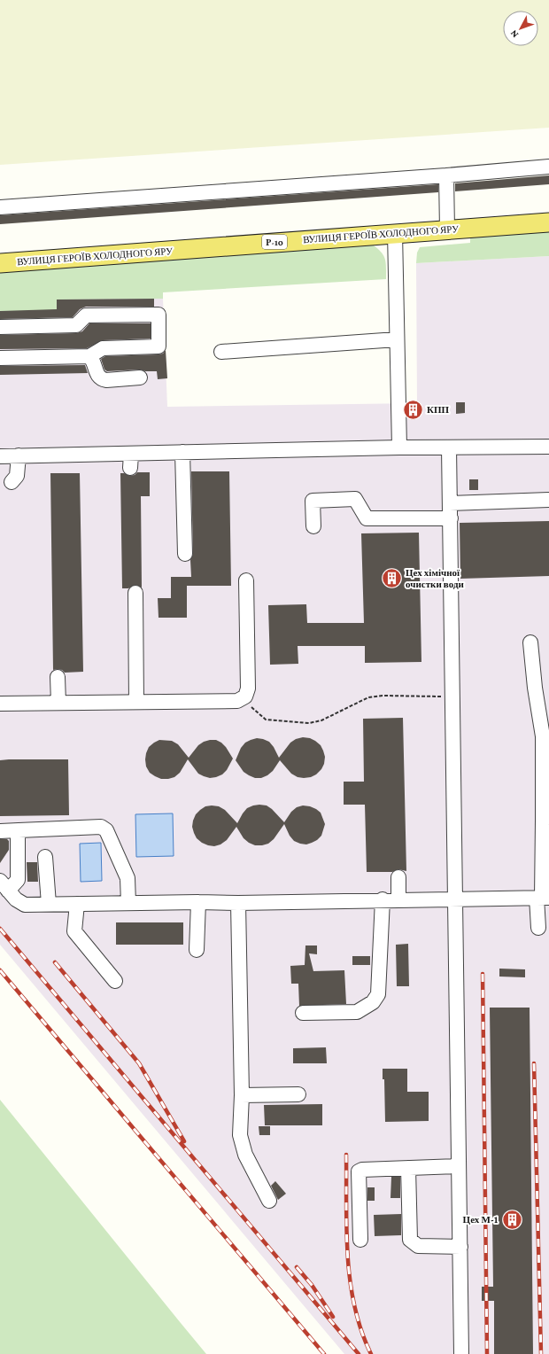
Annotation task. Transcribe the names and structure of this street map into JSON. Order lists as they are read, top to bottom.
{
  "streets": {
    "main road": ["ВУЛИЦЯ ГЕРОЇВ ХОЛОДНОГО ЯРУ", "Р-10"]
  },
  "places": {
    "building": ["КПП", "Цех хімічної очистки води", "Цех М-1"]
  },
  "north": "bottom left"
}
